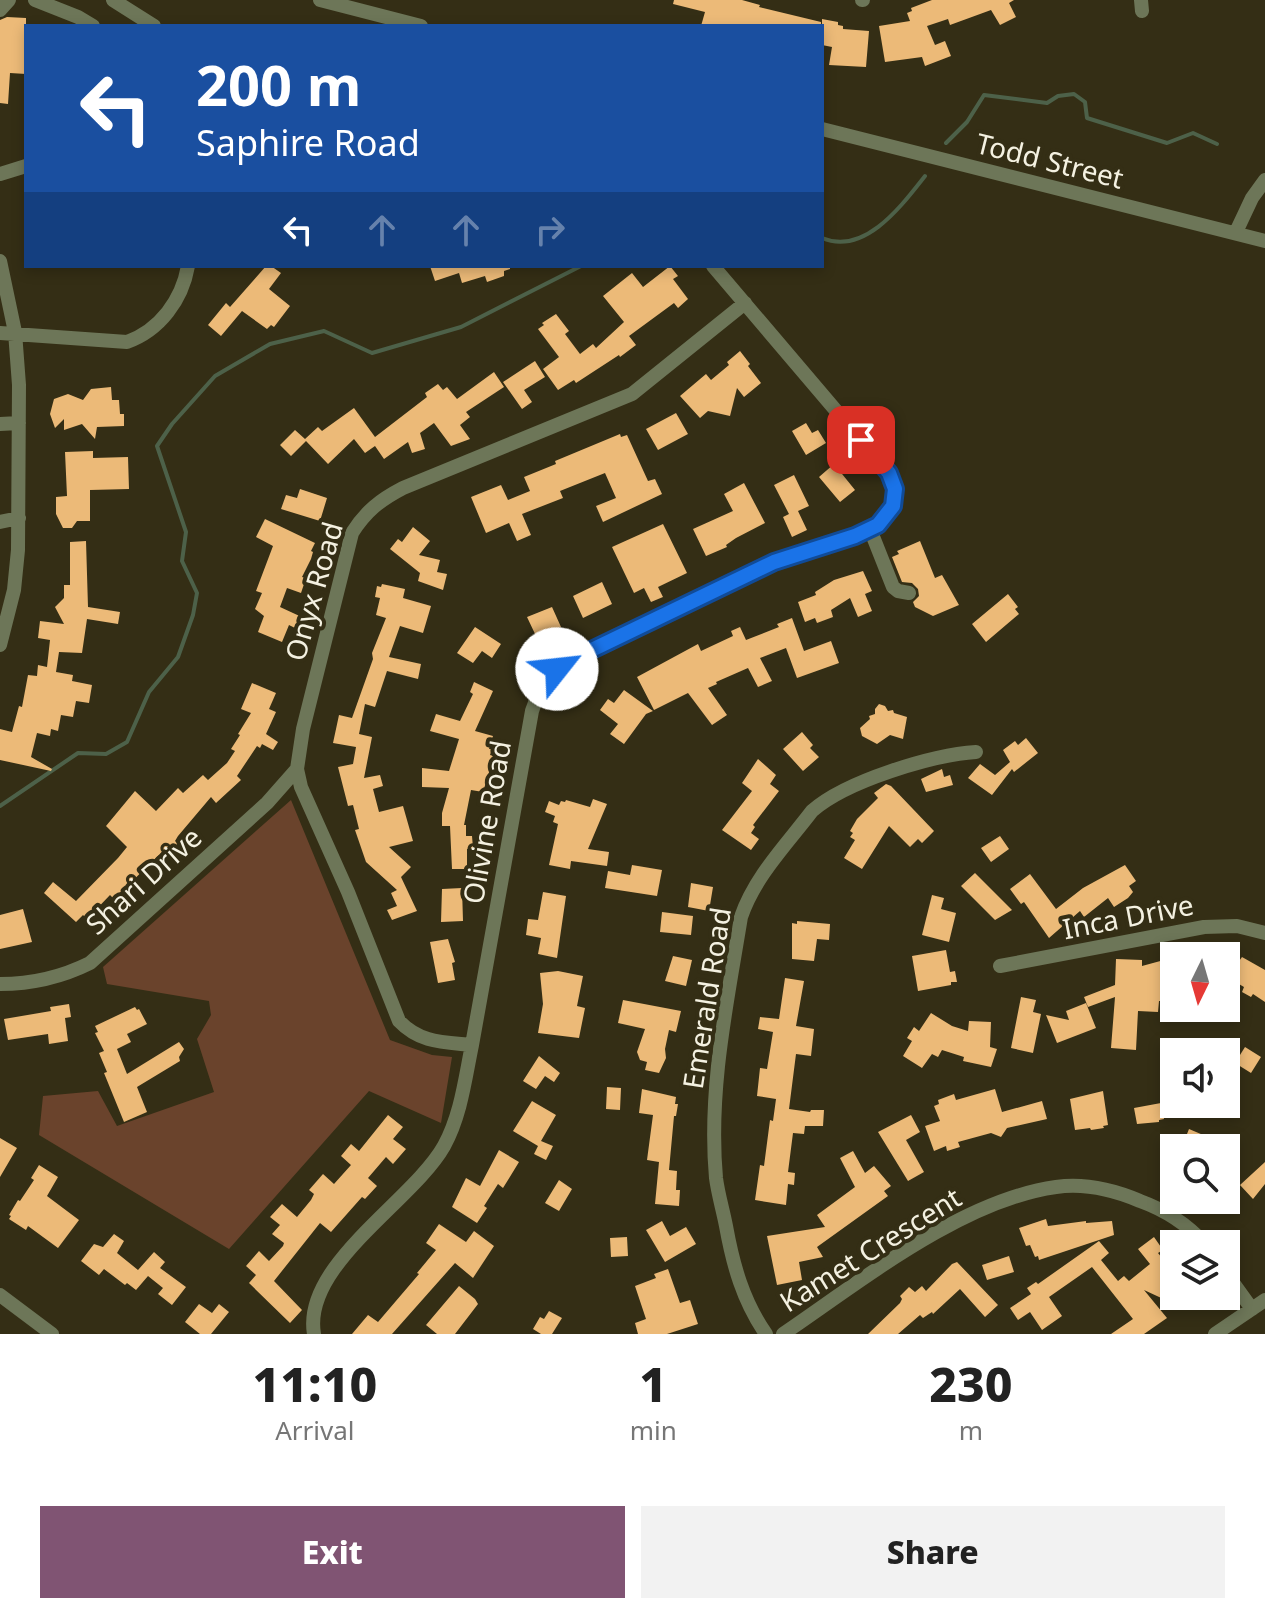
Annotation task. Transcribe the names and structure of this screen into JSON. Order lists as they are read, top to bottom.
{
  "streets": {
    "street": [
      "Todd Street",
      "Onyx Road",
      "Olivine Road",
      "Shari Drive",
      "Inca Drive",
      "Emerald Road",
      "Kamet Crescent"
    ]
  },
  "crossings": [
    ["Onyx Road", "Olivine Road"],
    ["Onyx Road", "Shari Drive"]
  ],
  "north": "bottom",
  "page": {
    "turn": ["200 m", "Saphire Road"],
    "eta": [
      "11:10",
      "Arrival",
      "1",
      "min",
      "230",
      "m"
    ],
    "buttons": ["Exit", "Share"]
  }
}
